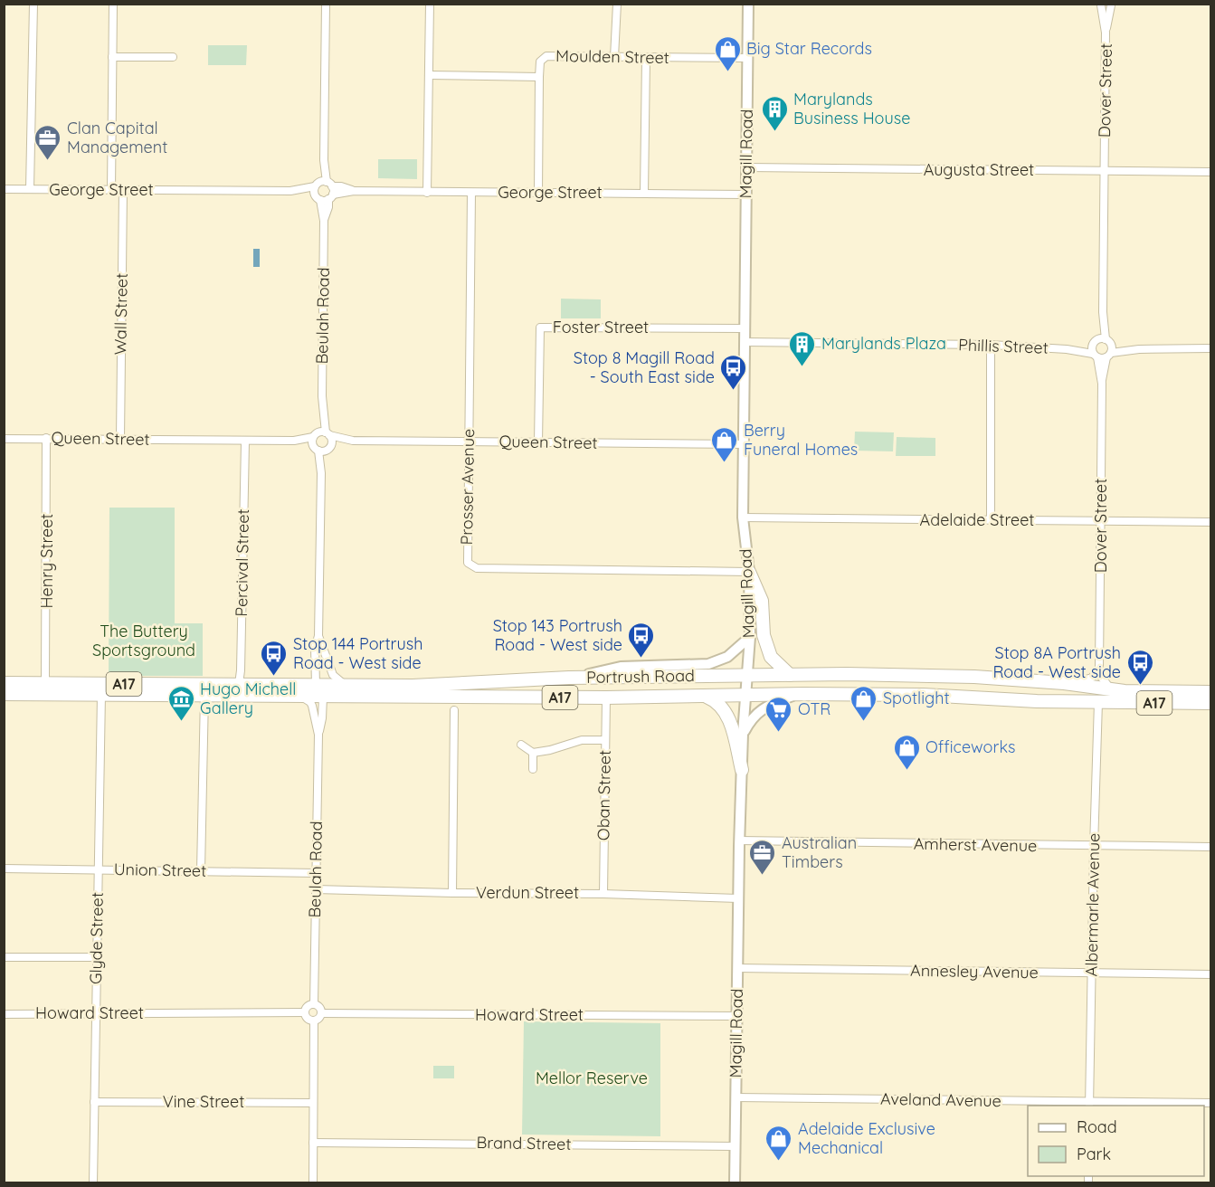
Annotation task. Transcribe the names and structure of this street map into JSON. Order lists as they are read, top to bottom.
{
  "streets": {
    "highway": ["Portrush Road", "A17"],
    "main road": ["Magill Road"],
    "street": [
      "Moulden Street",
      "Dover Street",
      "Augusta Street",
      "George Street",
      "Wall Street",
      "Beulah Road",
      "Foster Street",
      "Phillis Street",
      "Queen Street",
      "Prosser Avenue",
      "Adelaide Street",
      "Henry Street",
      "Percival Street",
      "Oban Street",
      "Amherst Avenue",
      "Union Street",
      "Verdun Street",
      "Albermarle Avenue",
      "Glyde Street",
      "Annesley Avenue",
      "Howard Street",
      "Aveland Avenue",
      "Vine Street",
      "Brand Street"
    ]
  },
  "crossings": [
    ["Moulden Street", "Magill Road"],
    ["Dover Street", "Augusta Street"],
    ["Dover Street", "Phillis Street"],
    ["Dover Street", "Adelaide Street"],
    ["Dover Street", "Portrush Road"],
    ["Magill Road", "Augusta Street"],
    ["Magill Road", "George Street"],
    ["Magill Road", "Foster Street"],
    ["Magill Road", "Phillis Street"],
    ["Magill Road", "Queen Street"],
    ["Magill Road", "Prosser Avenue"],
    ["Magill Road", "Adelaide Street"],
    ["Magill Road", "Portrush Road"],
    ["Magill Road", "Amherst Avenue"],
    ["Magill Road", "Verdun Street"],
    ["Magill Road", "Annesley Avenue"],
    ["Magill Road", "Howard Street"],
    ["Magill Road", "Aveland Avenue"],
    ["Magill Road", "Brand Street"],
    ["George Street", "Wall Street"],
    ["George Street", "Beulah Road"],
    ["George Street", "Prosser Avenue"],
    ["Wall Street", "Queen Street"],
    ["Beulah Road", "Queen Street"],
    ["Beulah Road", "Portrush Road"],
    ["Beulah Road", "Union Street"],
    ["Beulah Road", "Verdun Street"],
    ["Beulah Road", "Howard Street"],
    ["Foster Street", "Queen Street"],
    ["Queen Street", "Prosser Avenue"],
    ["Queen Street", "Henry Street"],
    ["Queen Street", "Percival Street"],
    ["Henry Street", "Portrush Road"],
    ["Percival Street", "Portrush Road"],
    ["Portrush Road", "Oban Street"],
    ["Portrush Road", "Albermarle Avenue"],
    ["Portrush Road", "Glyde Street"],
    ["Oban Street", "Verdun Street"],
    ["Amherst Avenue", "Albermarle Avenue"],
    ["Union Street", "Glyde Street"],
    ["Albermarle Avenue", "Annesley Avenue"],
    ["Albermarle Avenue", "Aveland Avenue"],
    ["Glyde Street", "Howard Street"],
    ["Glyde Street", "Vine Street"]
  ],
  "parks": ["The Buttery Sportsground", "Mellor Reserve"],
  "places": {
    "shop": [
      "Big Star Records",
      "Berry Funeral Homes",
      "Spotlight",
      "Officeworks",
      "Adelaide Exclusive Mechanical"
    ],
    "building": ["Marylands Business House", "Marylands Plaza"],
    "office": ["Clan Capital Management", "Australian Timbers"],
    "bus stop": [
      "Stop 8 Magill Road - South East side",
      "Stop 143 Portrush Road - West side",
      "Stop 144 Portrush Road - West side",
      "Stop 8A Portrush Road - West side"
    ],
    "museum": ["Hugo Michell Gallery"],
    "supermarket": ["OTR"]
  },
  "legend": ["Road", "Park"]
}
